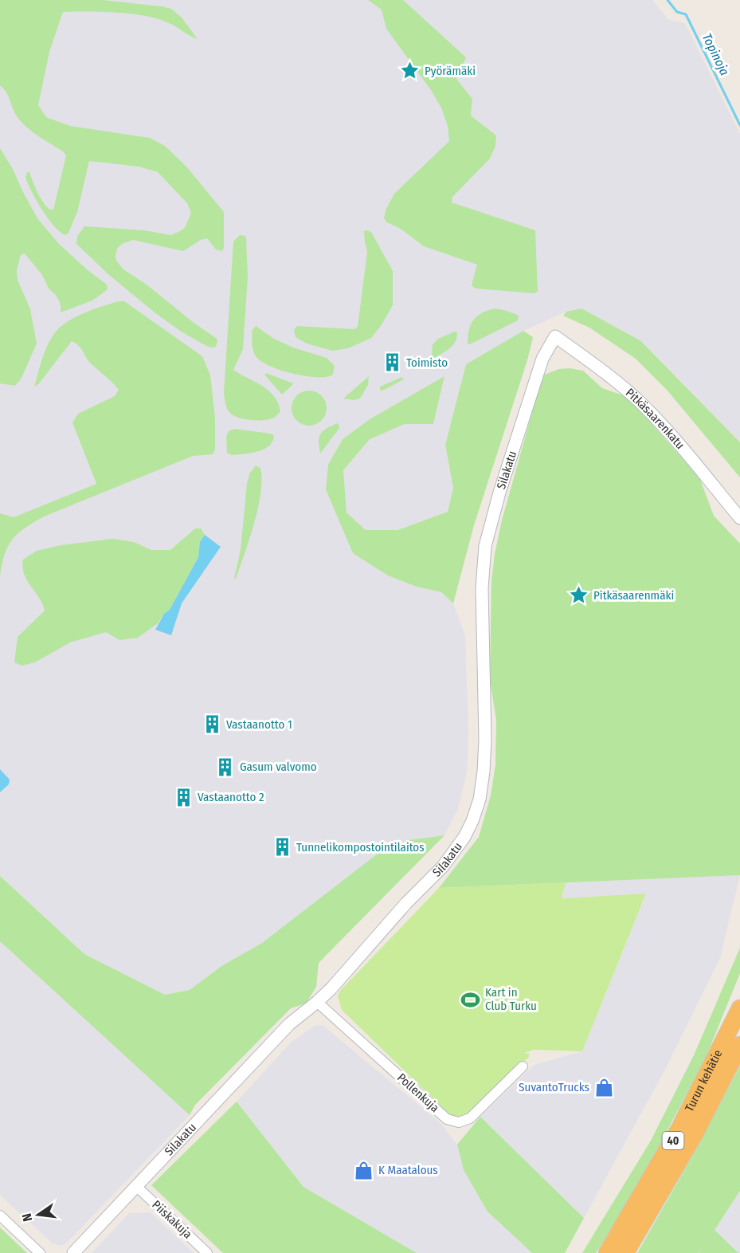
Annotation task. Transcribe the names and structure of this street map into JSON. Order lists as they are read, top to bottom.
{
  "streets": {
    "highway": ["Turun kehätie", "40"],
    "street": [
      "Pitkäsaarenkatu",
      "Silakatu",
      "Pollenkuja",
      "Piiskakuja"
    ]
  },
  "crossings": [
    ["Pitkäsaarenkatu", "Silakatu"],
    ["Silakatu", "Pollenkuja"],
    ["Silakatu", "Piiskakuja"]
  ],
  "water": ["Topinoja"],
  "places": {
    "place": ["Pyörämäki", "Pitkäsaarenmäki"],
    "building": [
      "Toimisto",
      "Vastaanotto 1",
      "Gasum valvomo",
      "Vastaanotto 2",
      "Tunnelikompostointilaitos"
    ],
    "sports": ["Kart in Club Turku"],
    "shop": ["SuvantoTrucks", "K Maatalous"]
  },
  "north": "left"
}
